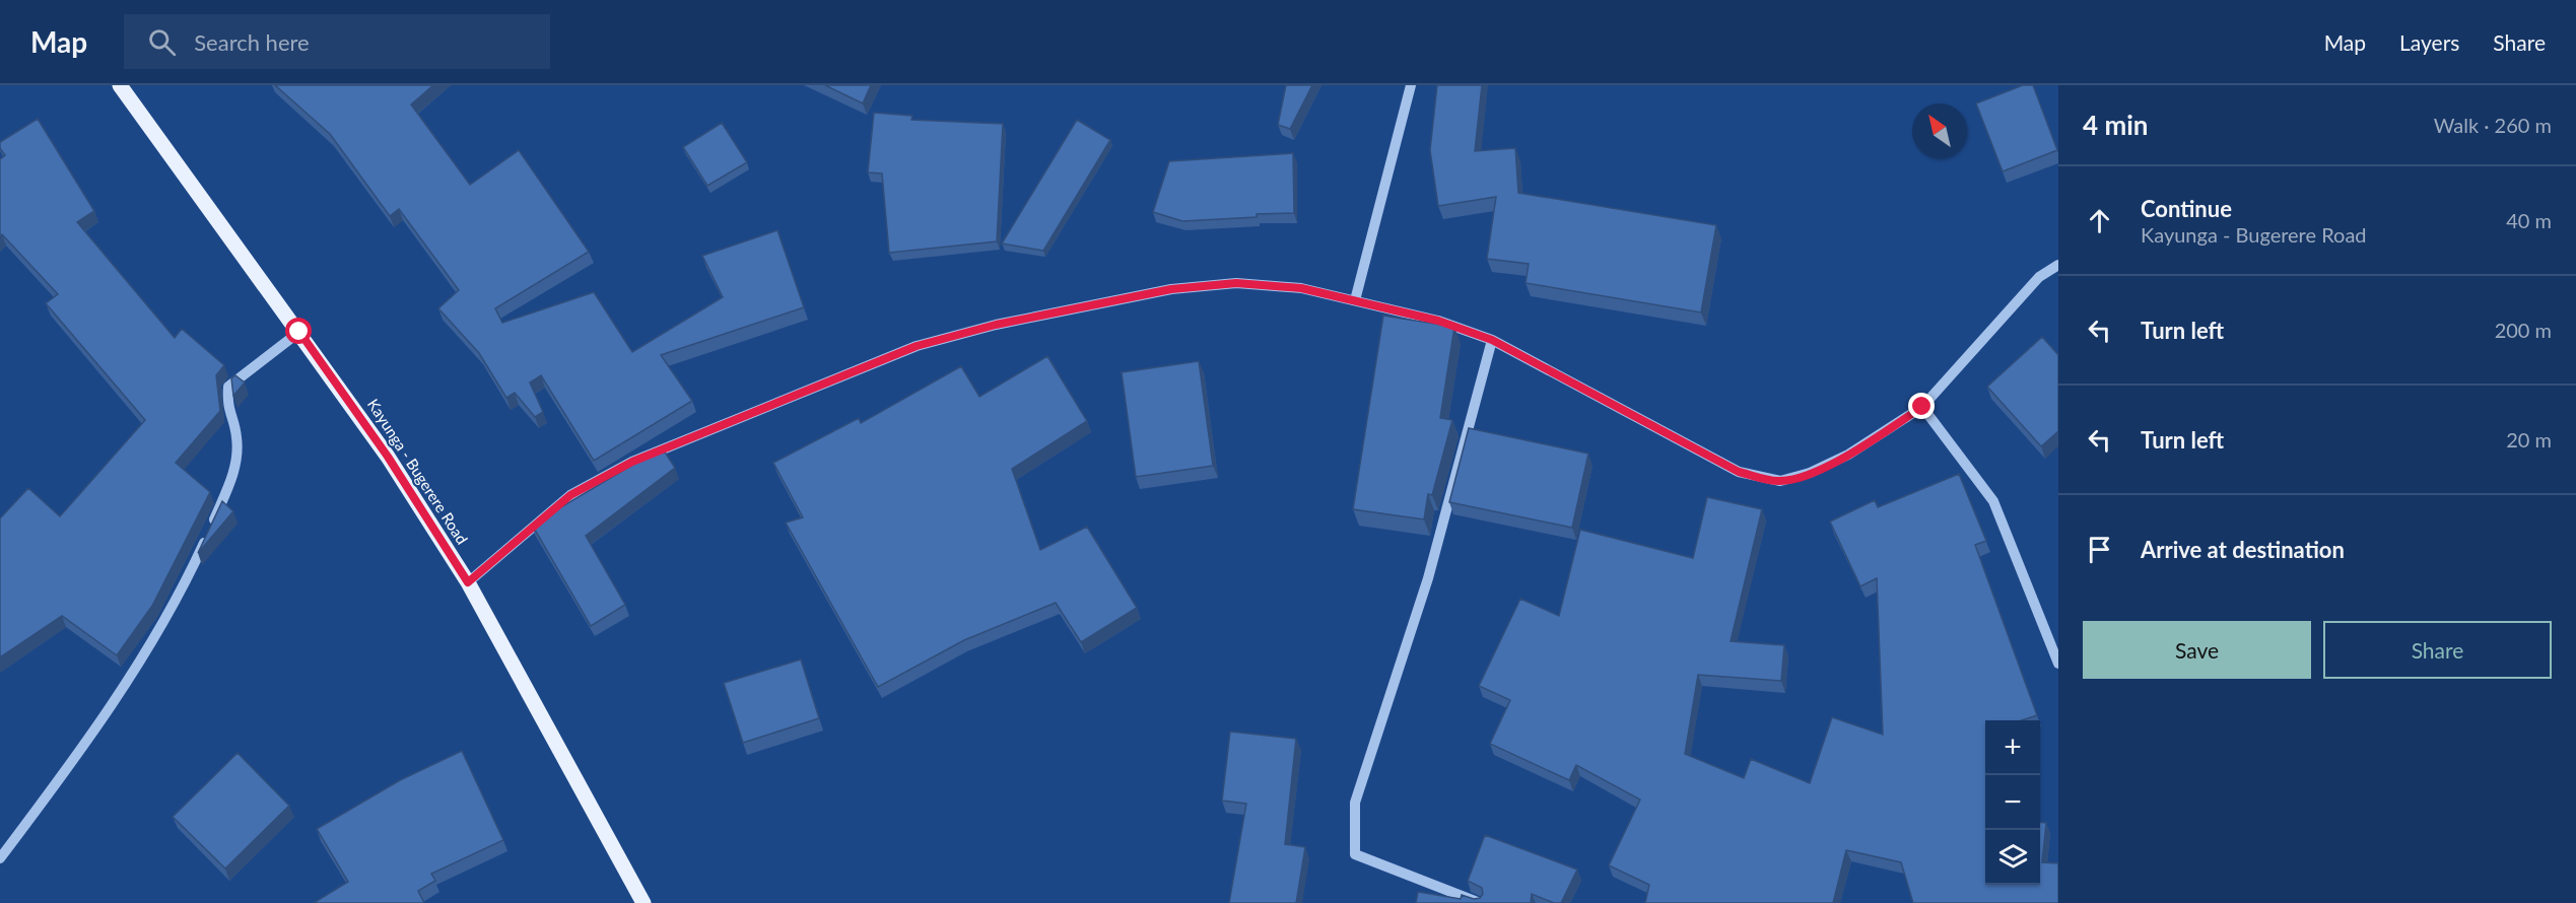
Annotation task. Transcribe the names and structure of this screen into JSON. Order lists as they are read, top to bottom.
{
  "streets": {
    "main road": ["Kayunga - Bugerere Road"]
  },
  "north": "top left",
  "page": {
    "header": "Map",
    "search": "Search here",
    "nav": ["Map", "Layers", "Share"],
    "heading": ["4 min", "Walk · 260 m"],
    "list": [
      ["Continue", "Kayunga - Bugerere Road", "40 m"],
      ["Turn left", "200 m"],
      ["Turn left", "20 m"],
      "Arrive at destination"
    ],
    "buttons": ["Save", "Share"],
    "map_buttons": ["+", "−"]
  }
}
